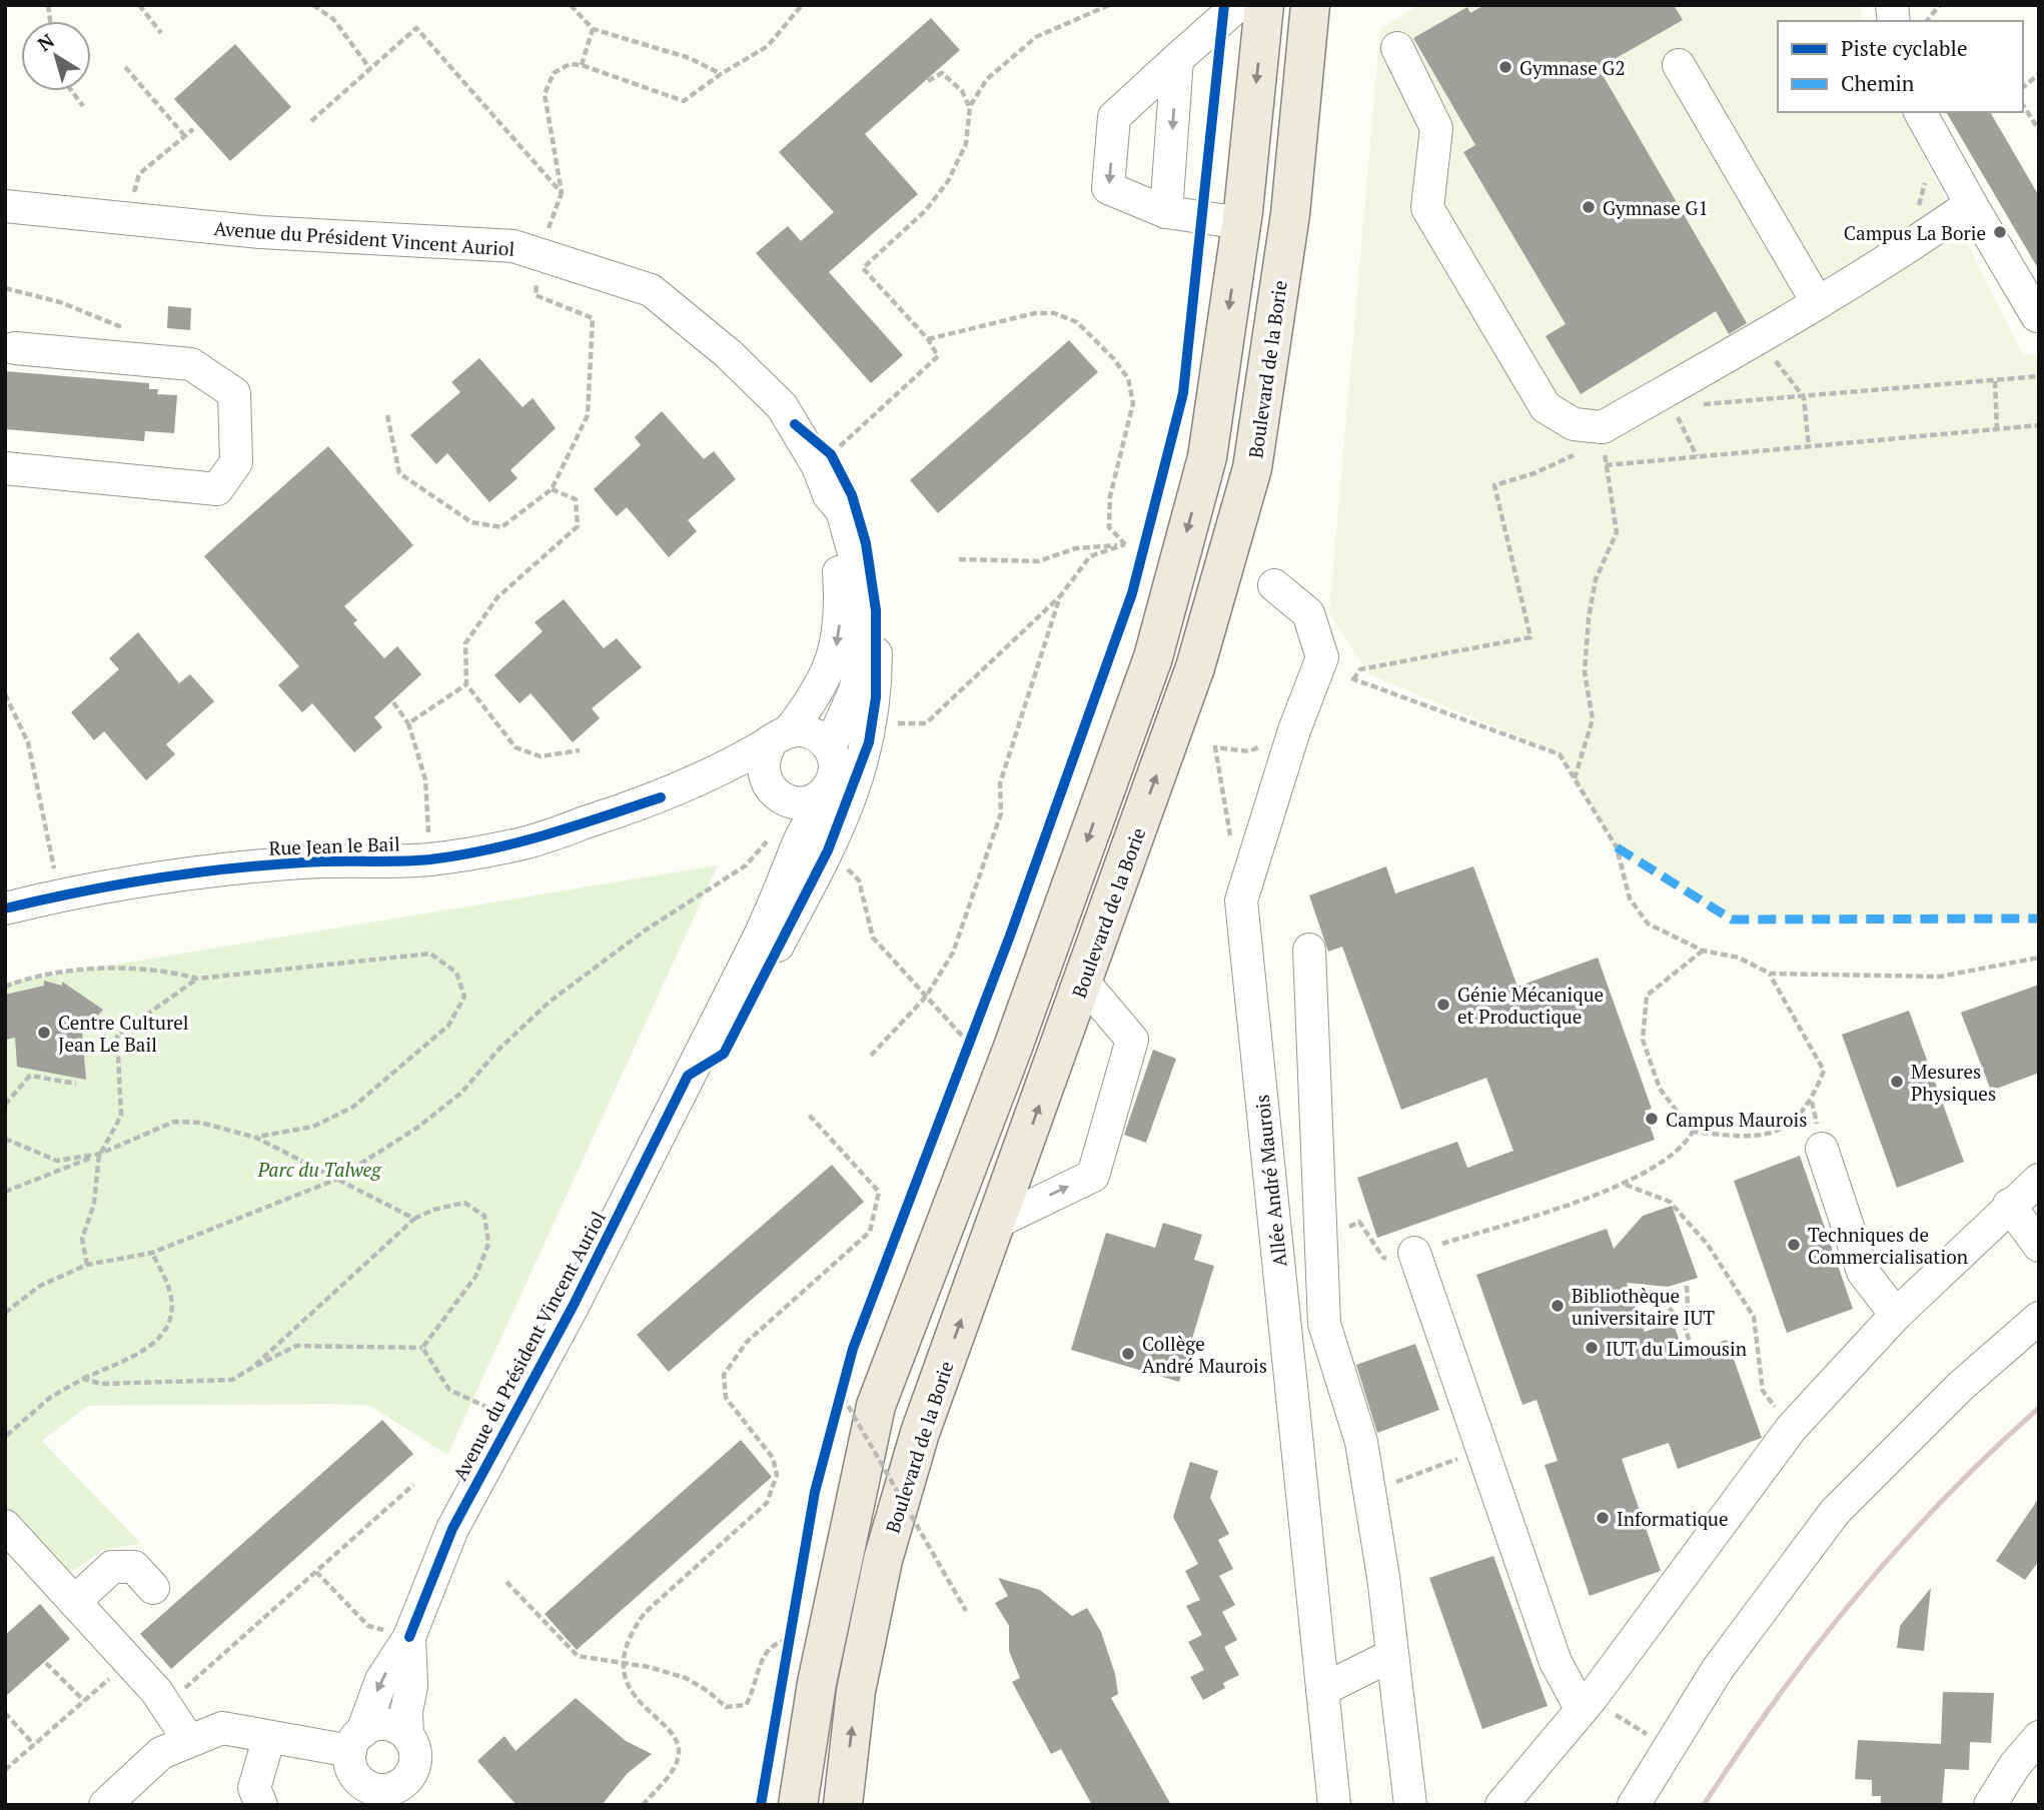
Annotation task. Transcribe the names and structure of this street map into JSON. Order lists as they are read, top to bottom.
{
  "streets": {
    "main road": ["Boulevard de la Borie"],
    "street": ["Avenue du Président Vincent Auriol", "Rue Jean le Bail", "Allée André Maurois"]
  },
  "crossings": [
    ["Avenue du Président Vincent Auriol", "Rue Jean le Bail"]
  ],
  "parks": ["Parc du Talweg"],
  "places": [
    "Gymnase G2",
    "Gymnase G1",
    "Campus La Borie",
    "Génie Mécanique et Productique",
    "Centre Culturel Jean Le Bail",
    "Mesures Physiques",
    "Campus Maurois",
    "Techniques de Commercialisation",
    "Bibliothèque universitaire IUT",
    "IUT du Limousin",
    "Collège André Maurois",
    "Informatique"
  ],
  "legend": ["Piste cyclable", "Chemin"],
  "north": "top left"
}
